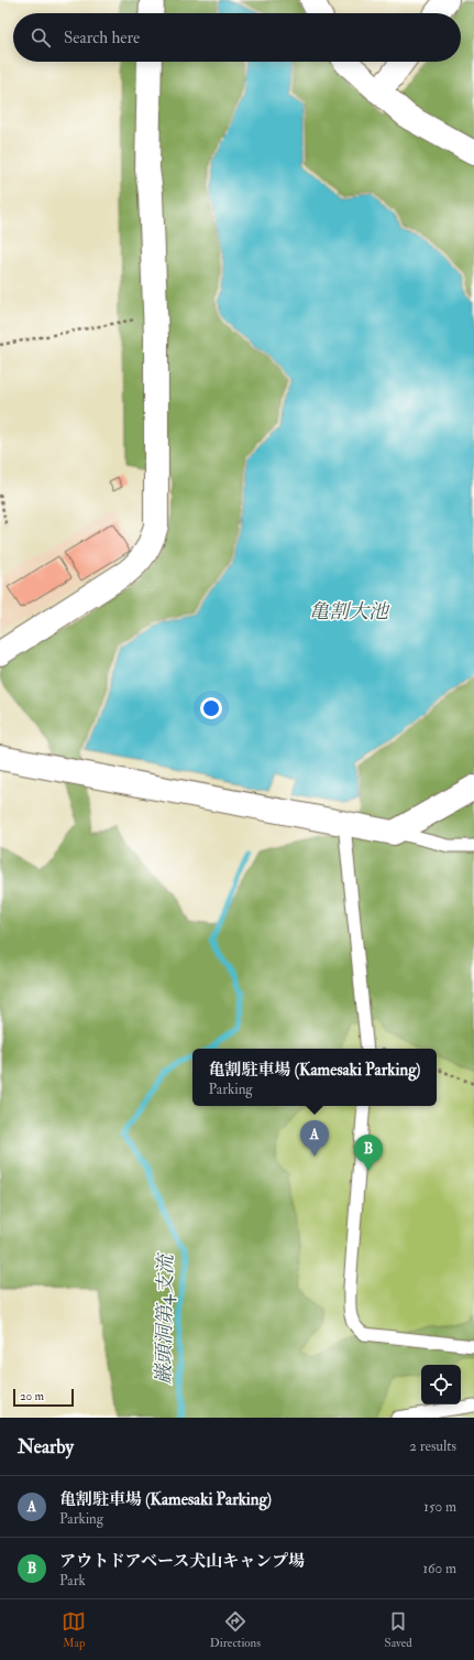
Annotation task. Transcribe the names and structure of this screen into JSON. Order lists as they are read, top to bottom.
{
  "water": ["亀割大池", "巌頭洞第4支流"],
  "scale_bar": "20 m",
  "page": {
    "search": "Search here",
    "popup": ["亀割駐車場 (Kamesaki Parking)", "Parking"],
    "pins": ["A", "B"],
    "scale": "20 m",
    "heading": ["Nearby", "2 results"],
    "list": [
      {
        "mark": "A",
        "name": "亀割駐車場 (Kamesaki Parking)",
        "note": "Parking",
        "value": "150 m"
      },
      {
        "mark": "B",
        "name": "アウトドアベース犬山キャンプ場",
        "note": "Park",
        "value": "160 m"
      }
    ],
    "nav": ["Map", "Directions", "Saved"]
  }
}
